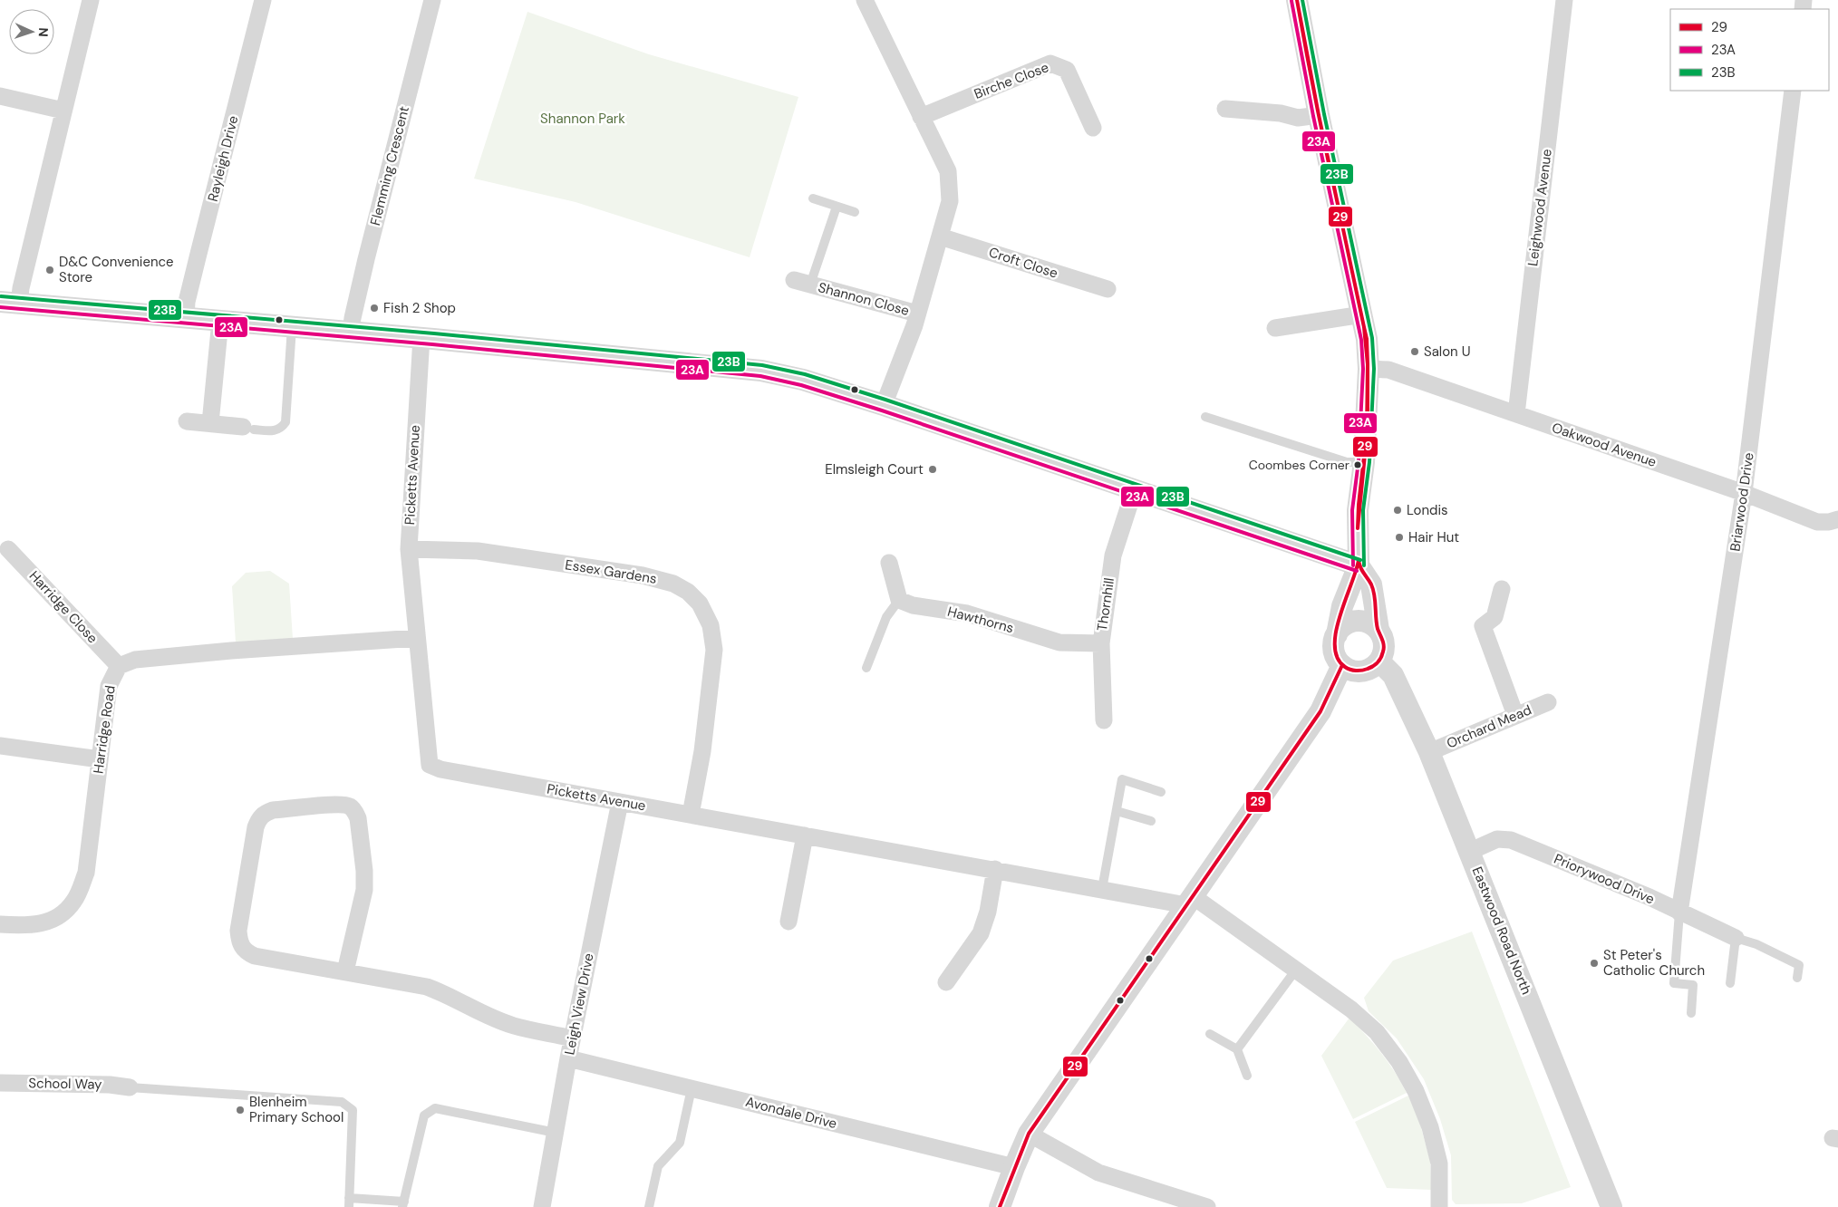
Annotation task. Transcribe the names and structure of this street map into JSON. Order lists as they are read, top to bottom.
{
  "streets": {
    "street": [
      "Birche Close",
      "Rayleigh Drive",
      "Flemming Crescent",
      "Leighwood Avenue",
      "Croft Close",
      "Shannon Close",
      "Oakwood Avenue",
      "Picketts Avenue",
      "Briarwood Drive",
      "Essex Gardens",
      "Thornhill",
      "Harridge Close",
      "Hawthorns",
      "Orchard Mead",
      "Harridge Road",
      "Priorywood Drive",
      "Eastwood Road North",
      "Leigh View Drive",
      "School Way",
      "Avondale Drive"
    ]
  },
  "crossings": [
    ["Leighwood Avenue", "Oakwood Avenue"],
    ["Oakwood Avenue", "Briarwood Drive"],
    ["Picketts Avenue", "Essex Gardens"],
    ["Picketts Avenue", "Leigh View Drive"],
    ["Briarwood Drive", "Priorywood Drive"],
    ["Thornhill", "Hawthorns"],
    ["Harridge Close", "Harridge Road"],
    ["Orchard Mead", "Eastwood Road North"],
    ["Priorywood Drive", "Eastwood Road North"],
    ["Leigh View Drive", "Avondale Drive"]
  ],
  "parks": ["Shannon Park"],
  "places": [
    "D&C Convenience Store",
    "Fish 2 Shop",
    "Salon U",
    "Coombes Corner",
    "Elmsleigh Court",
    "Londis",
    "Hair Hut",
    "St Peter's Catholic Church",
    "Blenheim Primary School"
  ],
  "lines": ["transit line 29", "transit line 23B", "transit line 23A"],
  "legend": ["29", "23A", "23B"],
  "north": "right"
}
